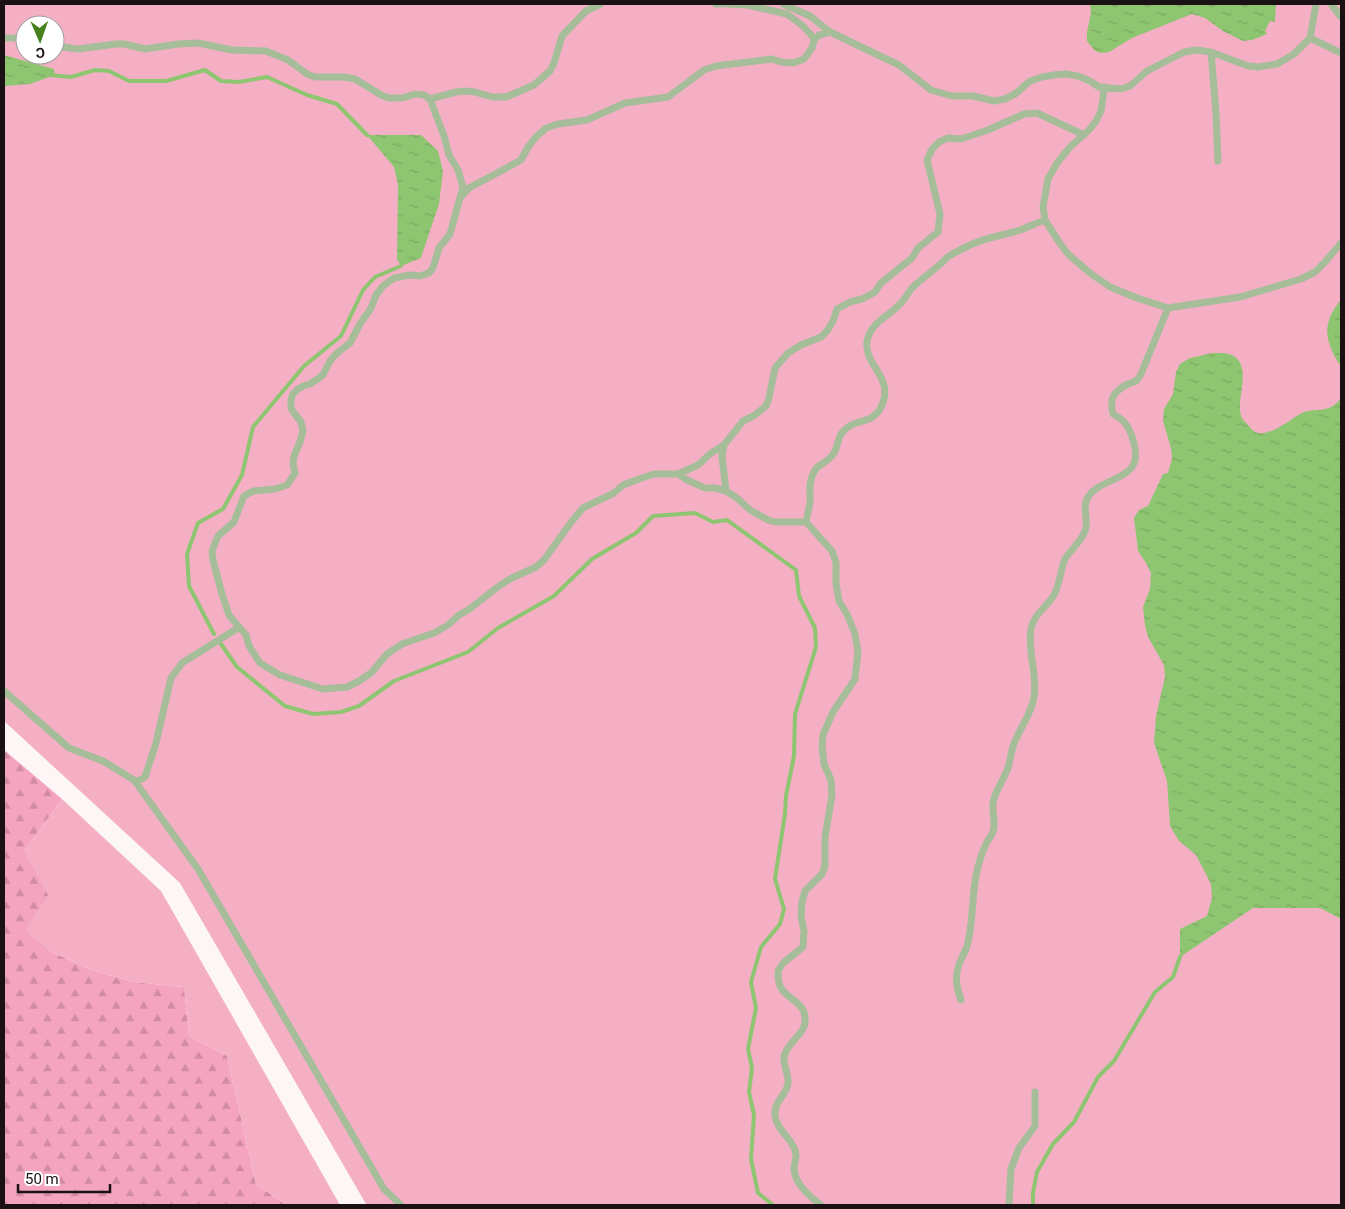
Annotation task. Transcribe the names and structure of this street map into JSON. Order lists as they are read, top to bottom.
{
  "scale_bar": "50 m",
  "north": "bottom"
}
